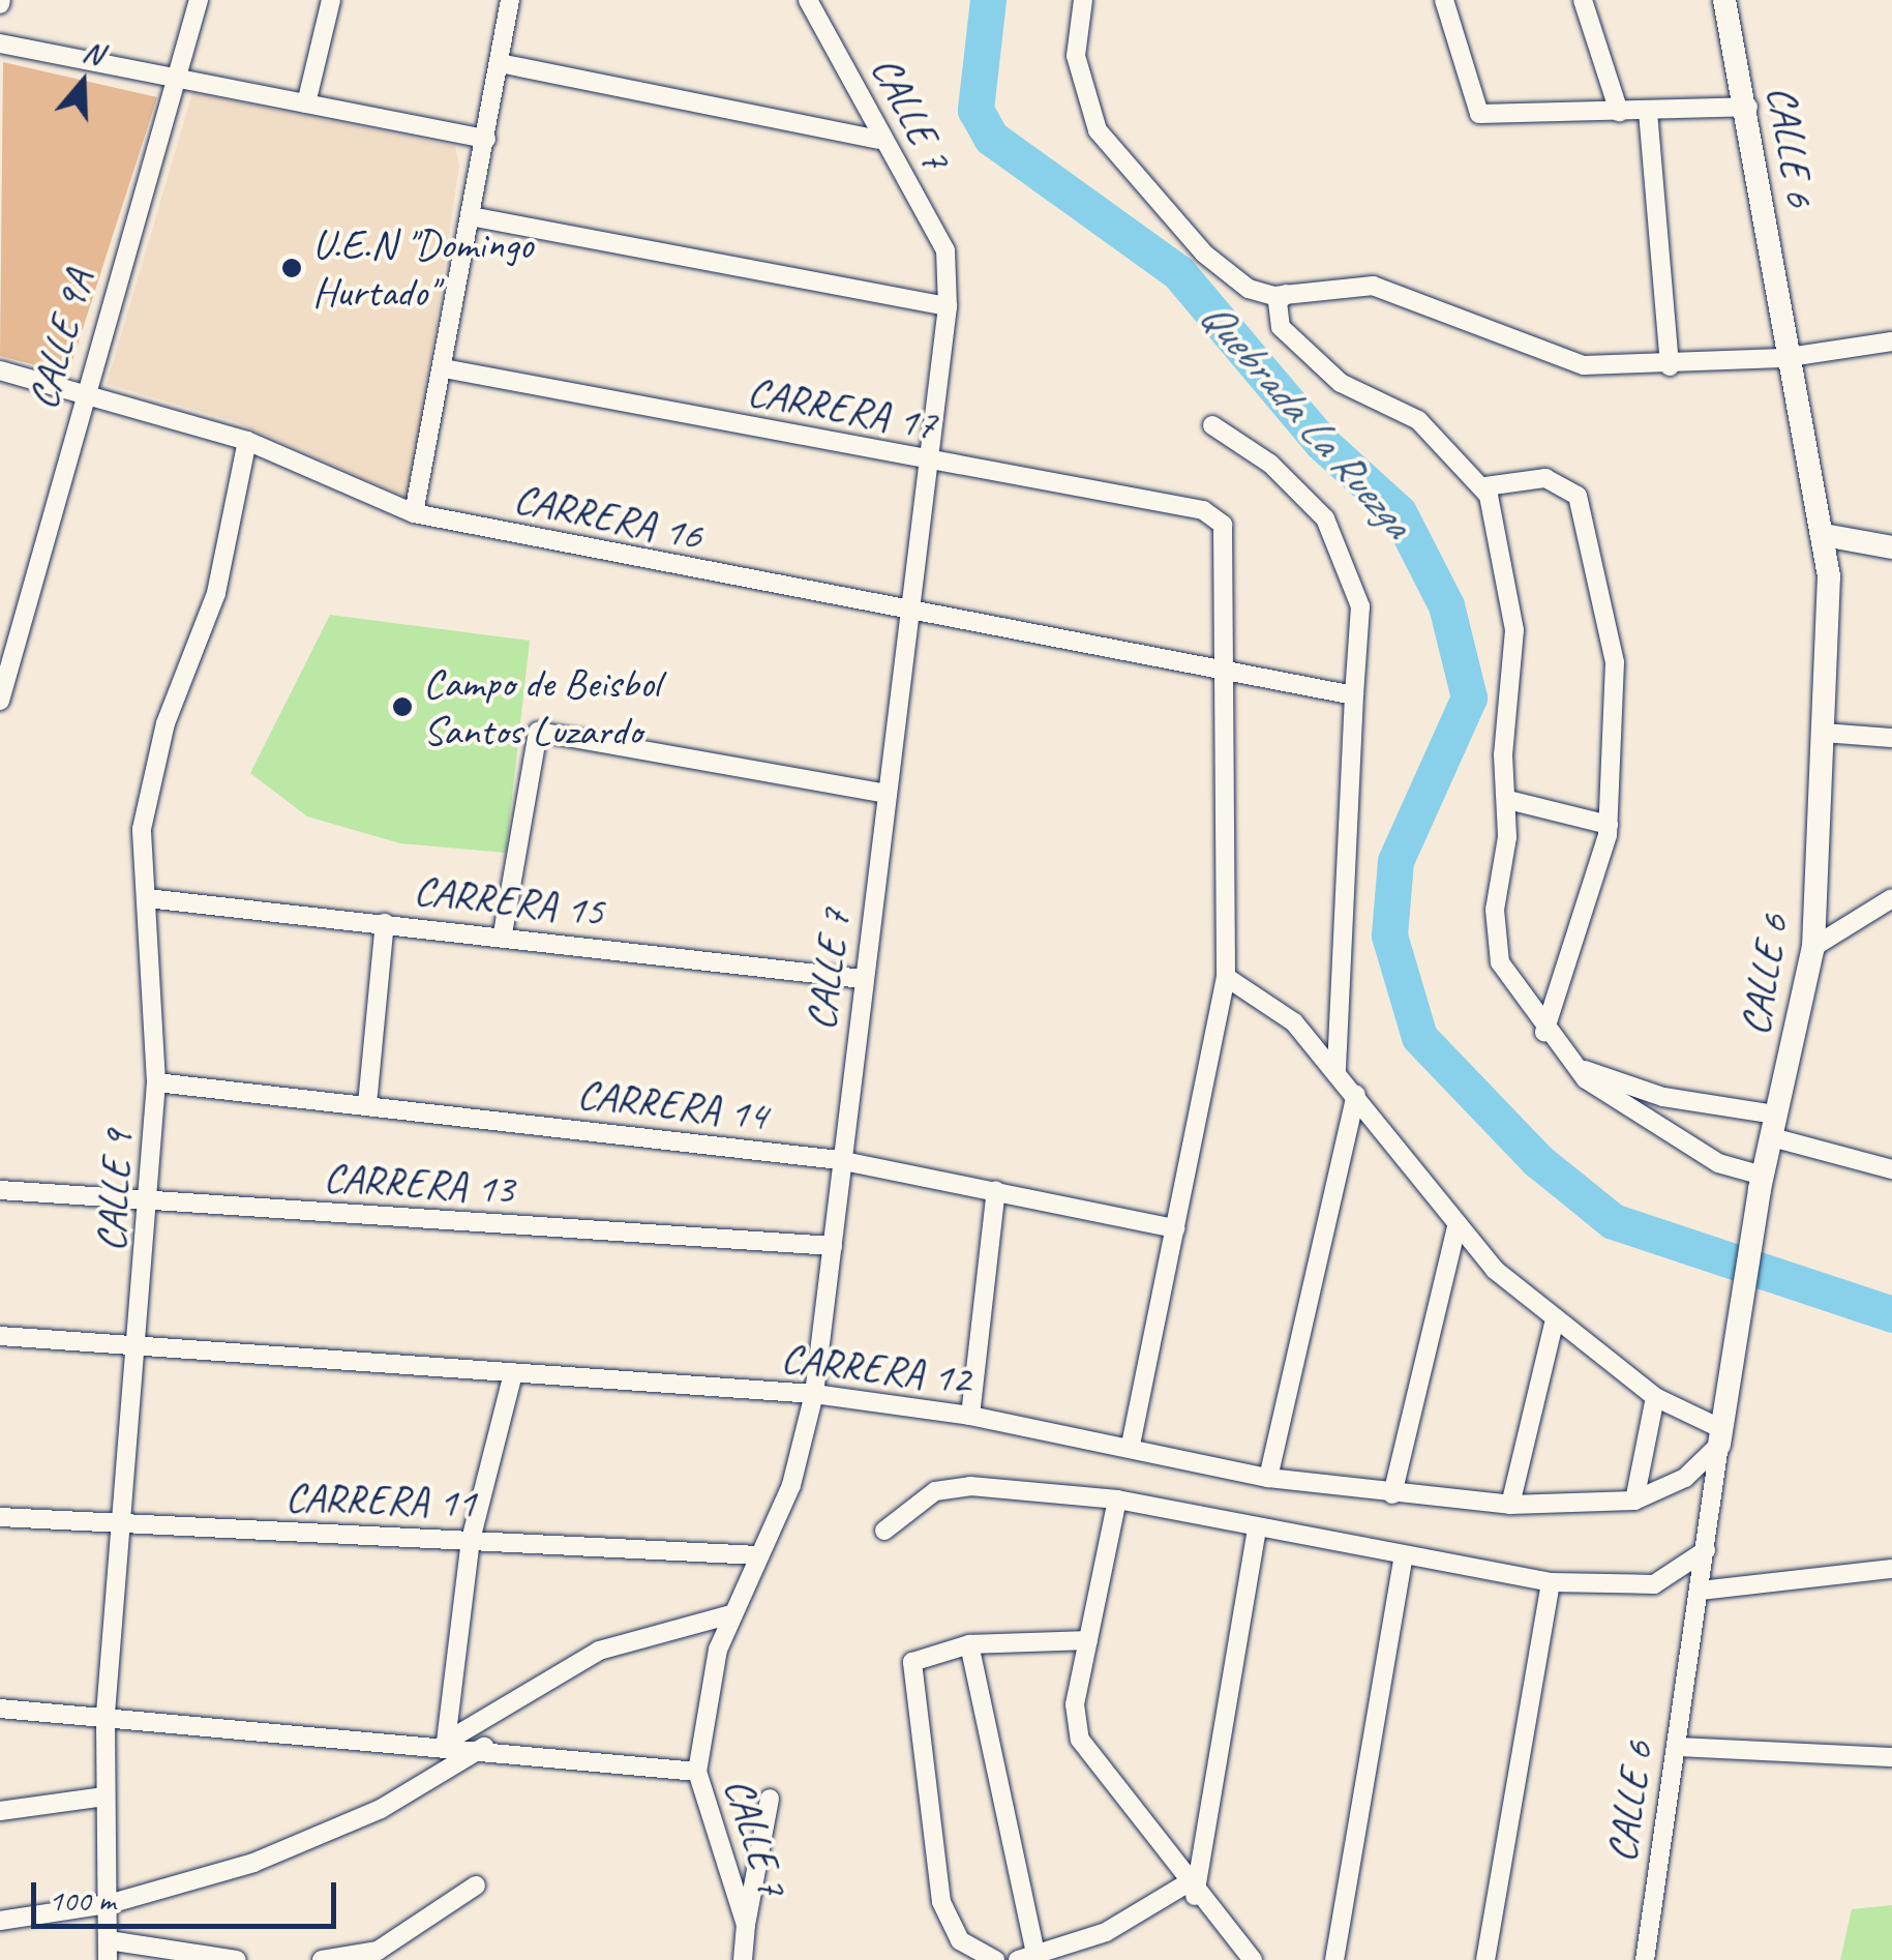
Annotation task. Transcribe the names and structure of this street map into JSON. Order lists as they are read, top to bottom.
{
  "streets": {
    "street": [
      "CALLE 7",
      "CALLE 6",
      "CALLE 9A",
      "CARRERA 17",
      "CARRERA 16",
      "CARRERA 15",
      "CARRERA 14",
      "CARRERA 13",
      "CALLE 9",
      "CARRERA 12",
      "CARRERA 11"
    ]
  },
  "crossings": [
    ["CALLE 7", "CARRERA 17"],
    ["CALLE 7", "CARRERA 16"],
    ["CALLE 7", "CARRERA 15"],
    ["CALLE 7", "CARRERA 14"],
    ["CALLE 7", "CARRERA 13"],
    ["CALLE 7", "CARRERA 12"],
    ["CALLE 7", "CARRERA 11"],
    ["CALLE 6", "CARRERA 12"],
    ["CALLE 9A", "CARRERA 16"],
    ["CARRERA 17", "CARRERA 16"],
    ["CARRERA 16", "CALLE 9"],
    ["CARRERA 15", "CALLE 9"],
    ["CARRERA 14", "CALLE 9"],
    ["CARRERA 13", "CALLE 9"],
    ["CALLE 9", "CARRERA 12"],
    ["CALLE 9", "CARRERA 11"]
  ],
  "water": ["Quebrada La Ruezga"],
  "places": ["U.E.N \"Domingo Hurtado\"", "Campo de Beisbol Santos Luzardo"],
  "scale_bar": "100 m",
  "north": "top"
}
